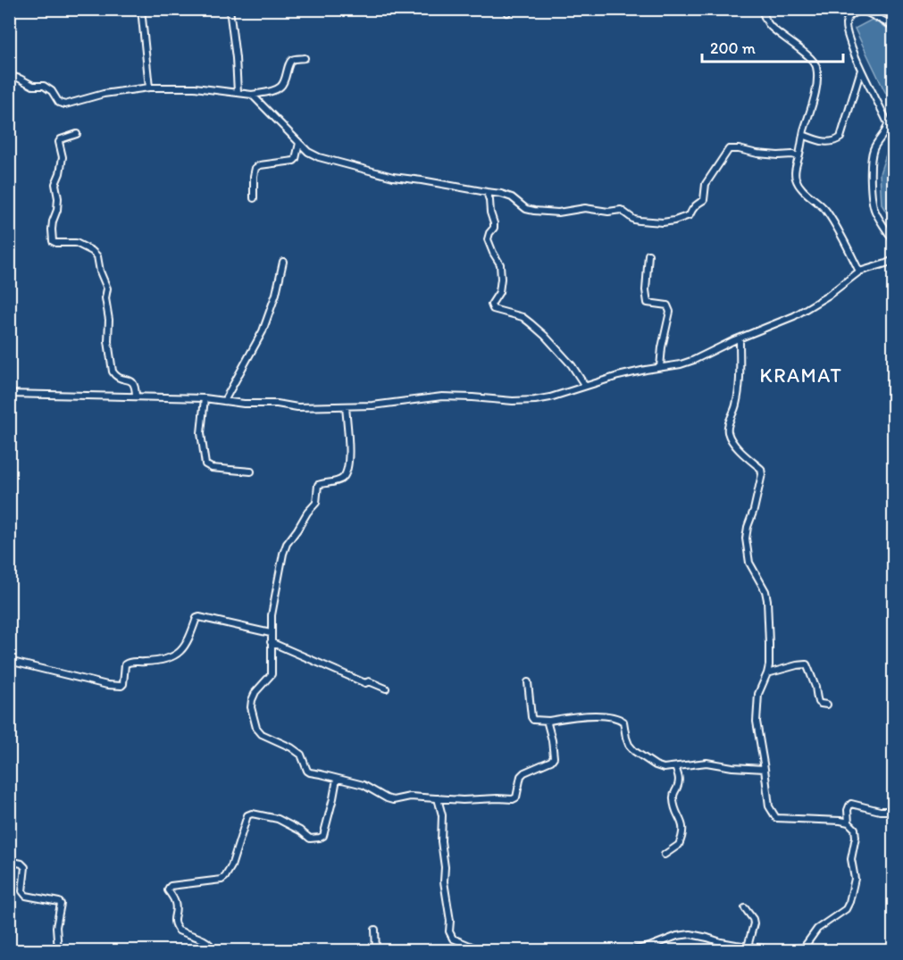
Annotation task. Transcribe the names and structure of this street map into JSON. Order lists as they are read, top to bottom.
{
  "districts": ["KRAMAT"],
  "scale_bar": "200 m"
}
